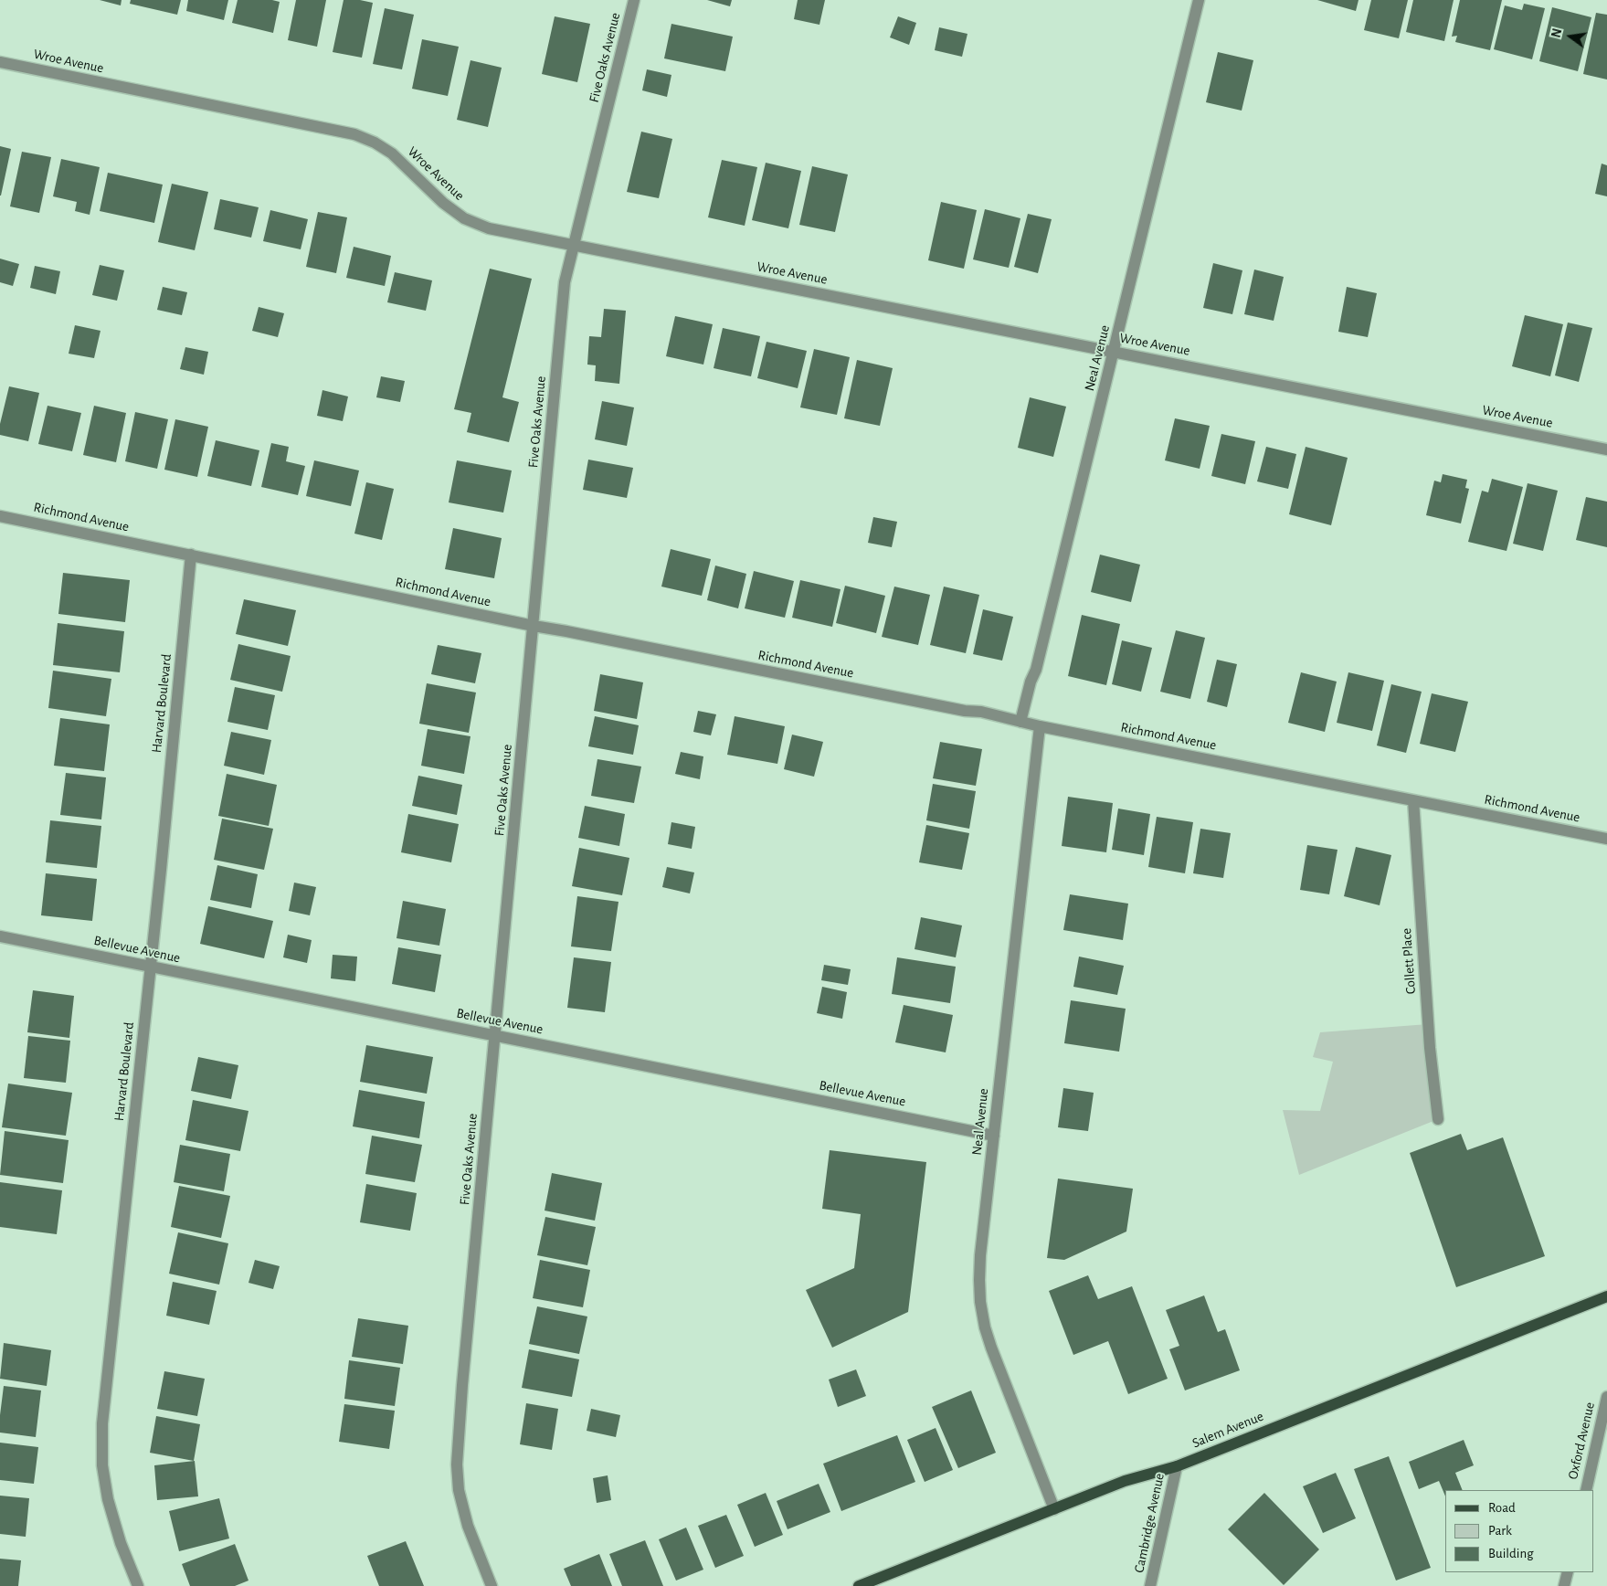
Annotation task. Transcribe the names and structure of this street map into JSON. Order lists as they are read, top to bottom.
{
  "streets": {
    "main road": ["Salem Avenue"],
    "street": [
      "Five Oaks Avenue",
      "Wroe Avenue",
      "Neal Avenue",
      "Richmond Avenue",
      "Harvard Boulevard",
      "Bellevue Avenue",
      "Collett Place",
      "Oxford Avenue",
      "Cambridge Avenue"
    ]
  },
  "crossings": [
    ["Five Oaks Avenue", "Wroe Avenue"],
    ["Five Oaks Avenue", "Richmond Avenue"],
    ["Five Oaks Avenue", "Bellevue Avenue"],
    ["Wroe Avenue", "Neal Avenue"],
    ["Neal Avenue", "Richmond Avenue"],
    ["Neal Avenue", "Bellevue Avenue"],
    ["Neal Avenue", "Salem Avenue"],
    ["Richmond Avenue", "Harvard Boulevard"],
    ["Richmond Avenue", "Collett Place"],
    ["Harvard Boulevard", "Bellevue Avenue"],
    ["Salem Avenue", "Cambridge Avenue"]
  ],
  "legend": ["Road", "Park", "Building"],
  "north": "left"
}
